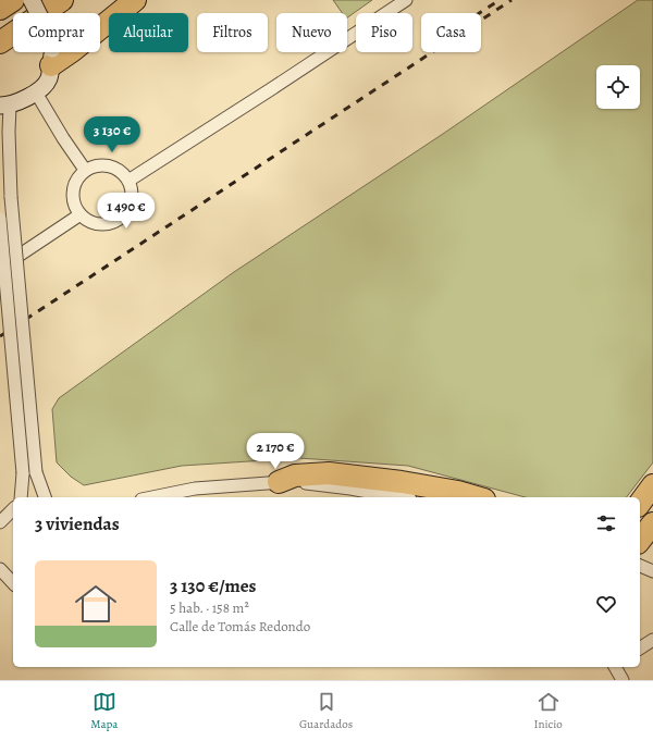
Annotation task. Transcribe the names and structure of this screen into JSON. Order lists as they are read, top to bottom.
{
  "page": {
    "chip": [
      "Comprar",
      "Alquilar",
      "Filtros",
      "Nuevo",
      "Piso",
      "Casa"
    ],
    "price": ["3 130 €", "1 490 €", "2 170 €"],
    "heading": "3 viviendas",
    "list": [
      {
        "name": "3 130 €/mes",
        "note": "5 hab. · 158 m² · Calle de Tomás Redondo"
      }
    ],
    "tabs": ["Mapa", "Guardados", "Inicio"]
  }
}
